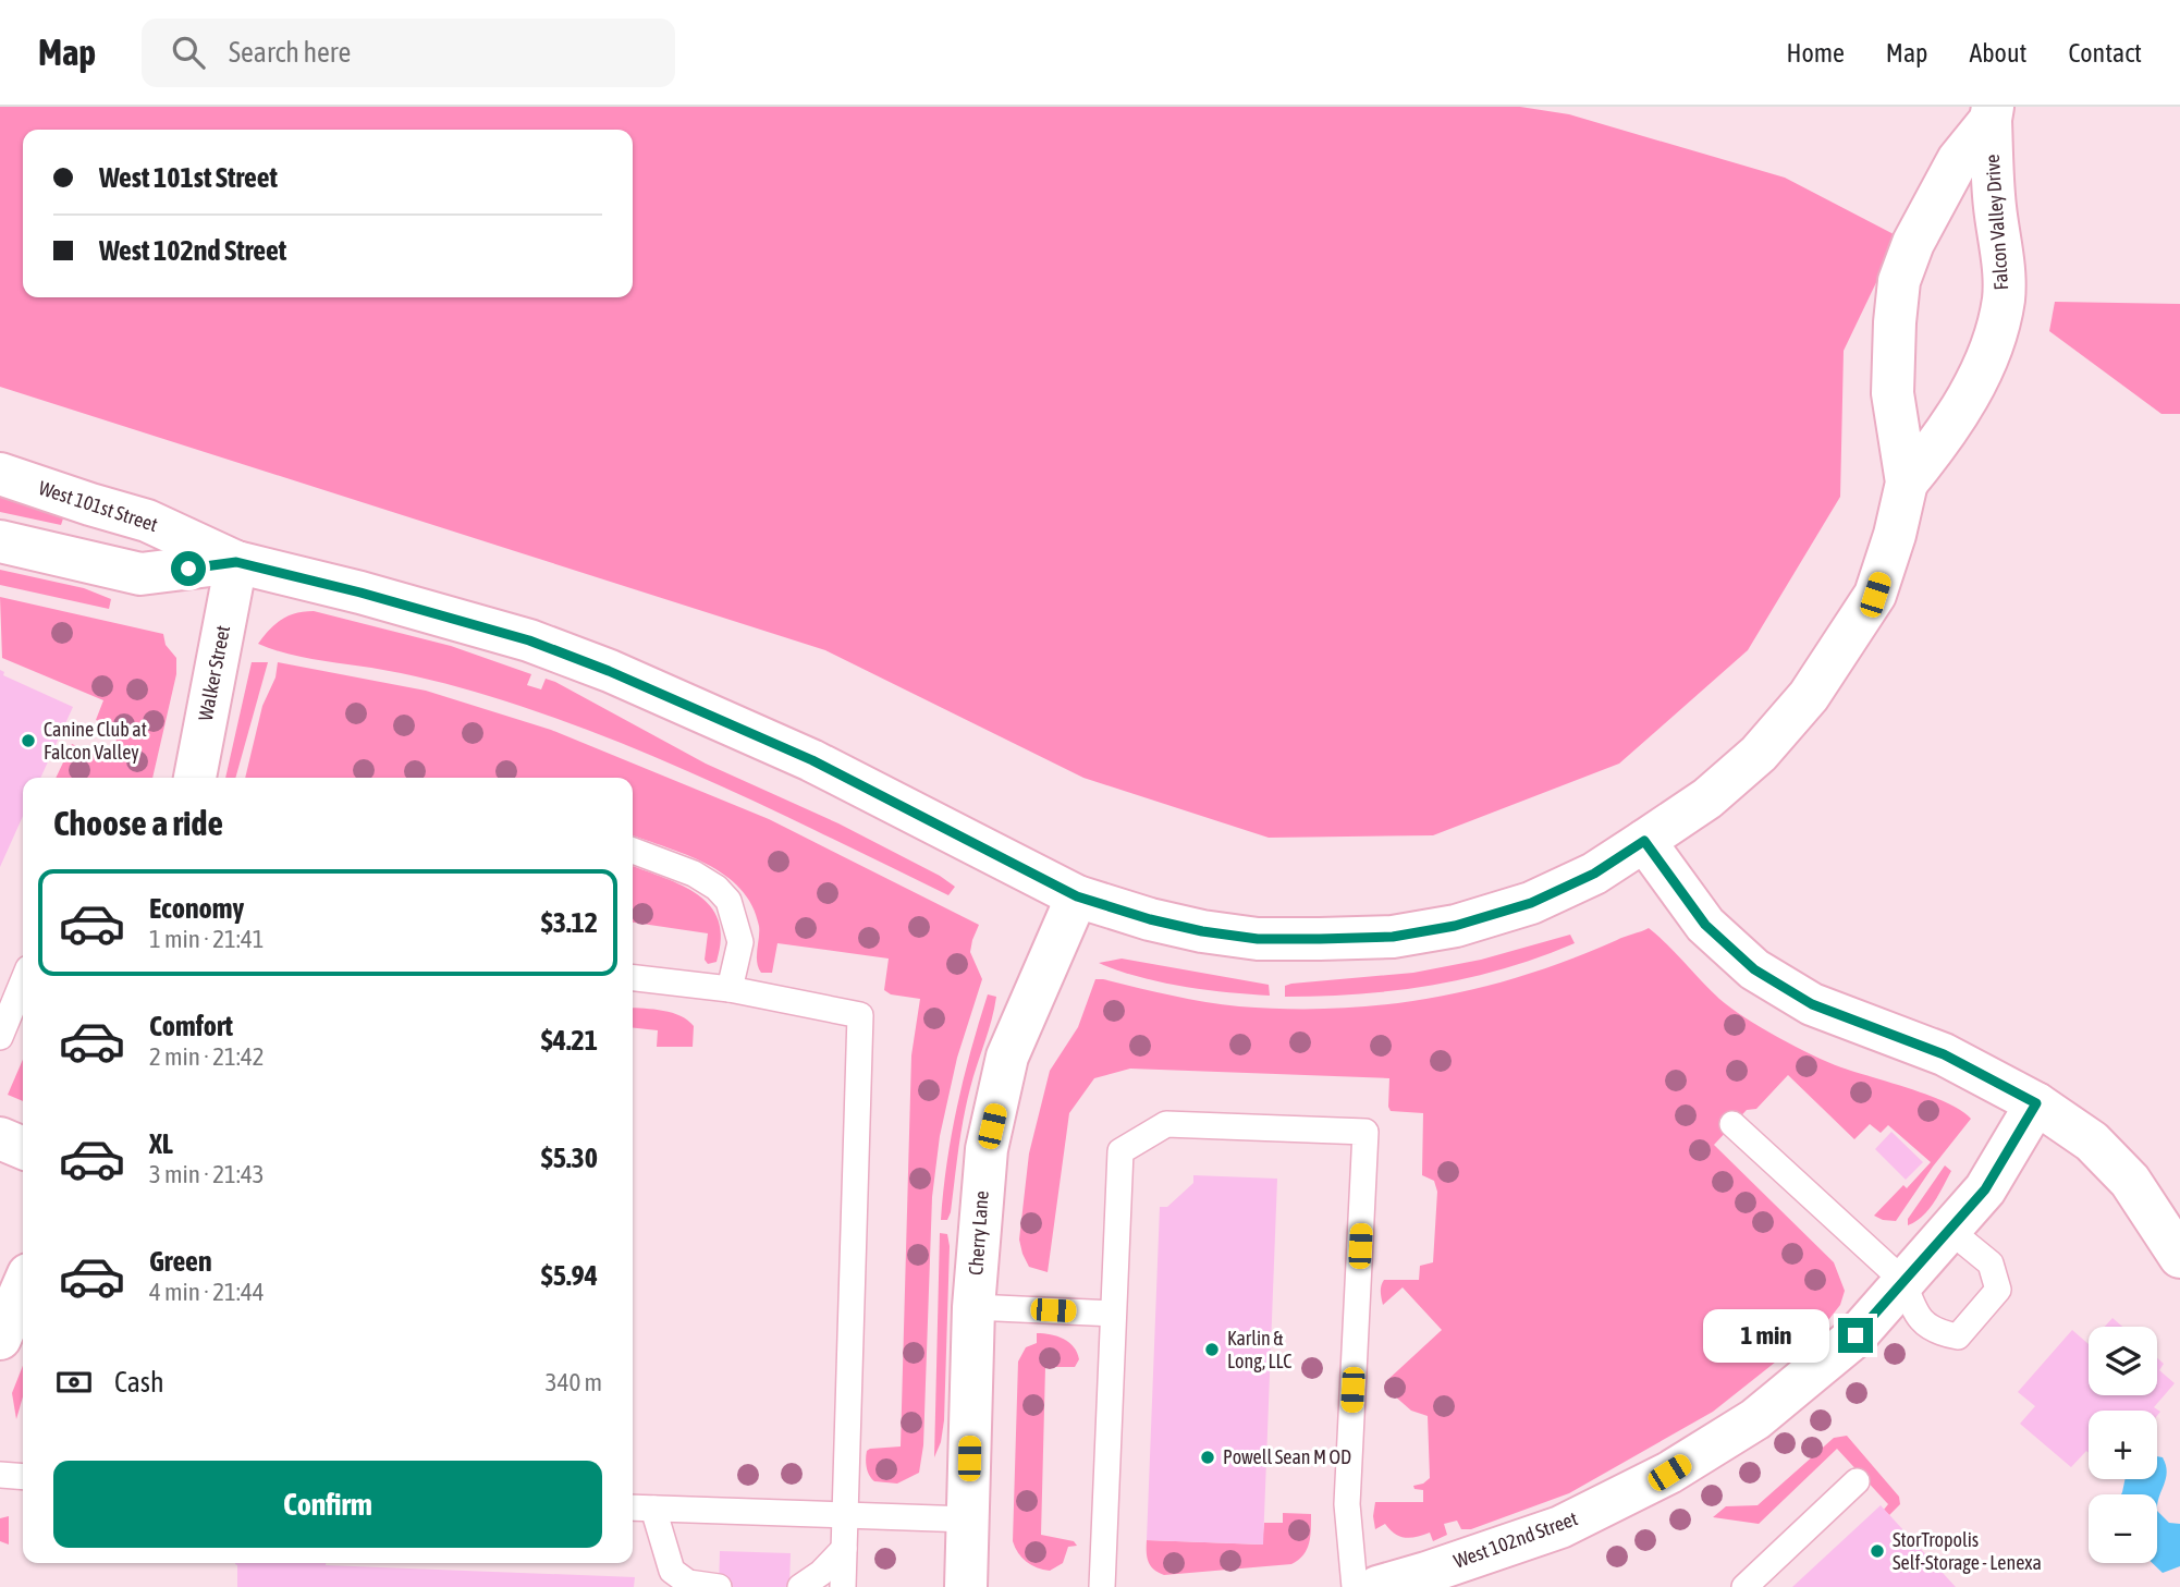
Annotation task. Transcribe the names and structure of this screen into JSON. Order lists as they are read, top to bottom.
{
  "streets": {
    "street": [
      "Falcon Valley Drive",
      "West 101st Street",
      "Walker Street",
      "Cherry Lane",
      "West 102nd Street"
    ]
  },
  "crossings": [
    ["Falcon Valley Drive", "West 101st Street"],
    ["West 101st Street", "Walker Street"],
    ["West 101st Street", "Cherry Lane"]
  ],
  "places": [
    "Canine Club at Falcon Valley",
    "Karlin & Long, LLC",
    "Powell Sean M OD",
    "StorTropolis Self-Storage - Lenexa"
  ],
  "page": {
    "header": "Map",
    "search": "Search here",
    "nav": [
      "Home",
      "Map",
      "About",
      "Contact"
    ],
    "banner": ["West 101st Street", "West 102nd Street"],
    "heading": "Choose a ride",
    "list": [
      {
        "name": "Economy",
        "note": "1 min · 21:41",
        "value": "$3.12"
      },
      {
        "name": "Comfort",
        "note": "2 min · 21:42",
        "value": "$4.21"
      },
      {
        "name": "XL",
        "note": "3 min · 21:43",
        "value": "$5.30"
      },
      {
        "name": "Green",
        "note": "4 min · 21:44",
        "value": "$5.94"
      }
    ],
    "bubble": "1 min",
    "map_buttons": ["+", "−"],
    "pay": ["Cash", "340 m"],
    "buttons": "Confirm"
  }
}
